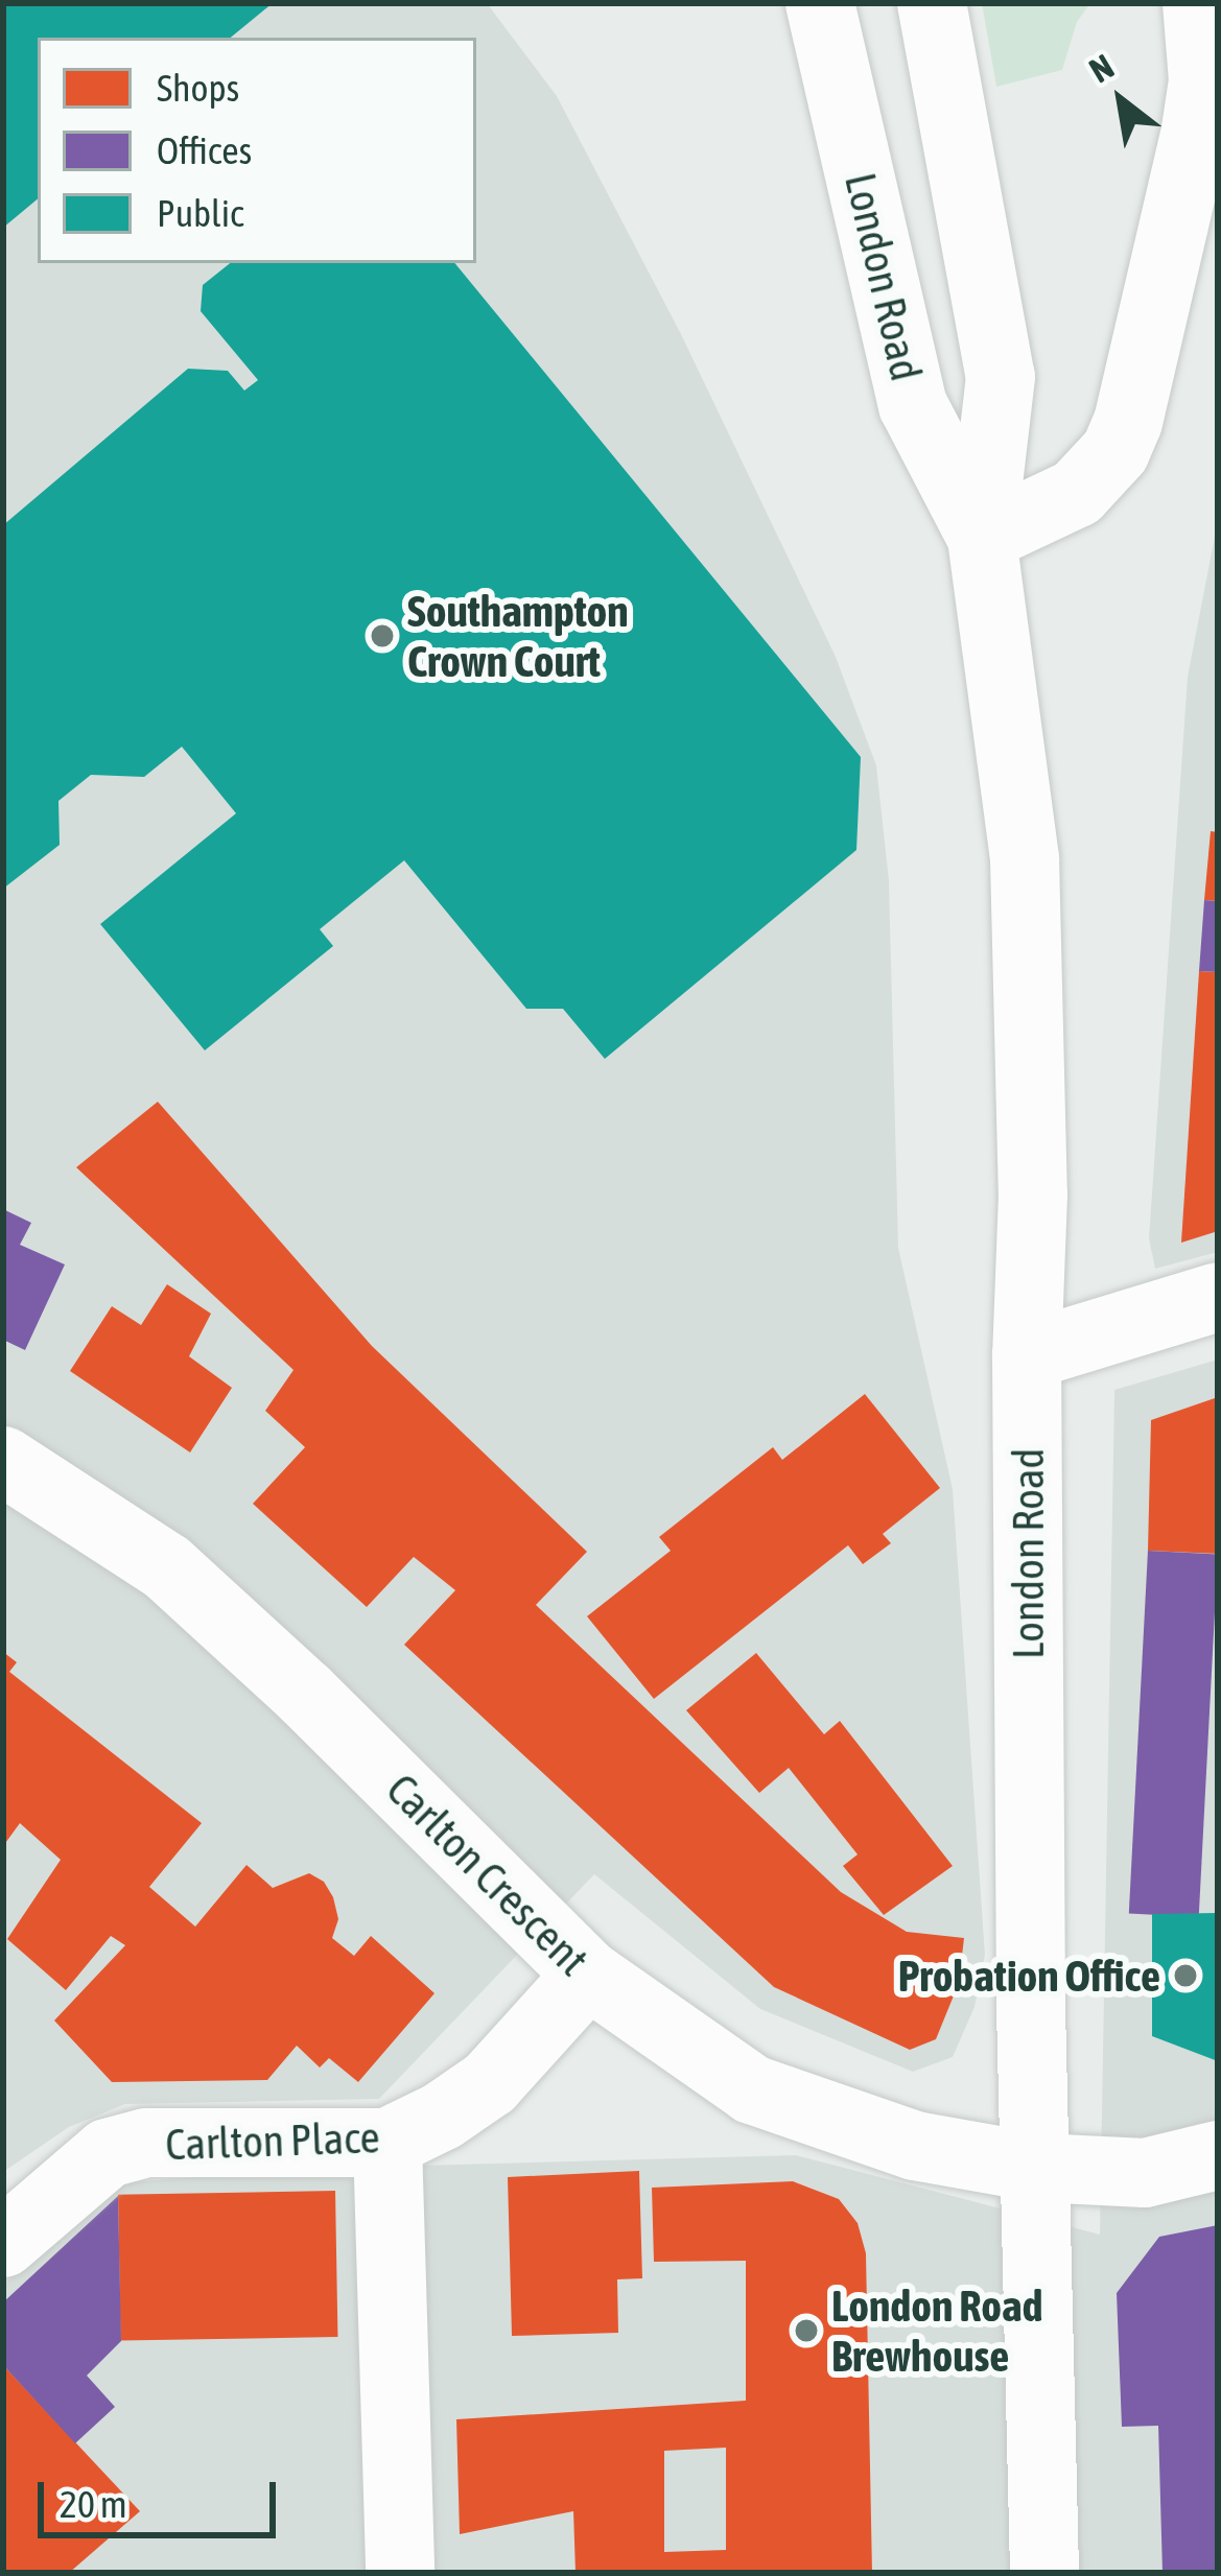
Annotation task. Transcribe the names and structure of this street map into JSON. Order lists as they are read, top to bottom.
{
  "streets": {
    "street": ["London Road", "Carlton Crescent", "Carlton Place"]
  },
  "crossings": [
    ["London Road", "Carlton Crescent"],
    ["Carlton Crescent", "Carlton Place"]
  ],
  "places": ["Southampton Crown Court", "Probation Office", "London Road Brewhouse"],
  "legend": ["Shops", "Offices", "Public"],
  "scale_bar": "20 m",
  "north": "top left"
}
